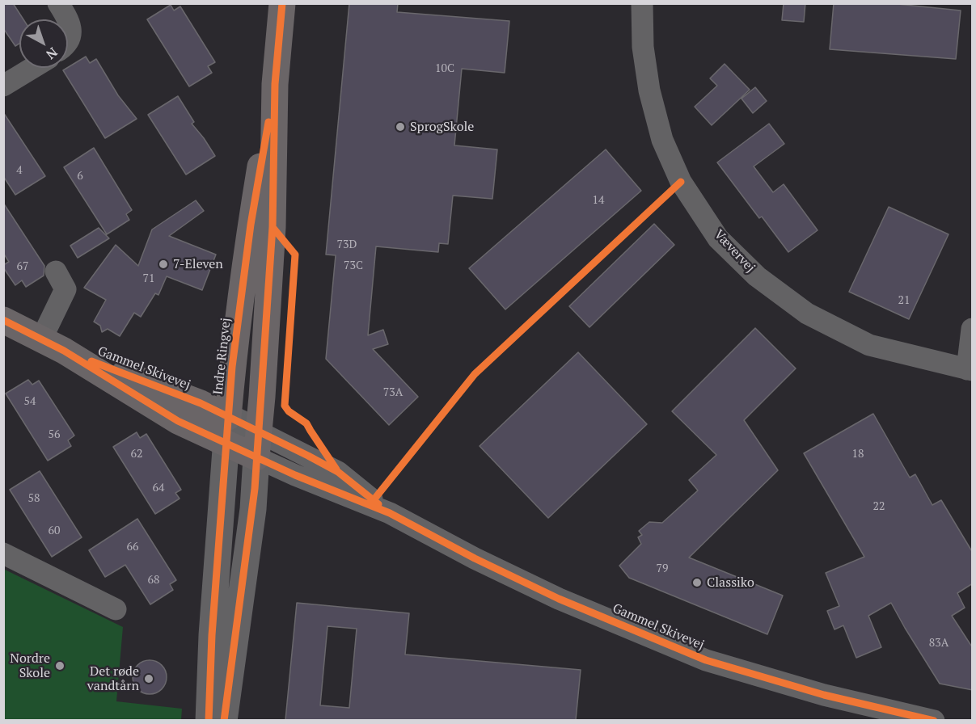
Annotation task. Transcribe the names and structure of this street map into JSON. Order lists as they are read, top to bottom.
{
  "streets": {
    "main road": ["Indre Ringvej", "Gammel Skivevej"],
    "street": ["Vævervej"]
  },
  "crossings": [
    ["Indre Ringvej", "Gammel Skivevej"]
  ],
  "places": [
    "SprogSkole",
    "7-Eleven",
    "Classiko",
    "Nordre Skole",
    "Det røde vandtårn"
  ],
  "house_numbers": [
    "10C",
    "4",
    "6",
    "14",
    "73D",
    "73C",
    "67",
    "71",
    "21",
    "73A",
    "54",
    "56",
    "62",
    "18",
    "64",
    "58",
    "22",
    "60",
    "66",
    "79",
    "68",
    "83A"
  ],
  "north": "bottom right"
}
